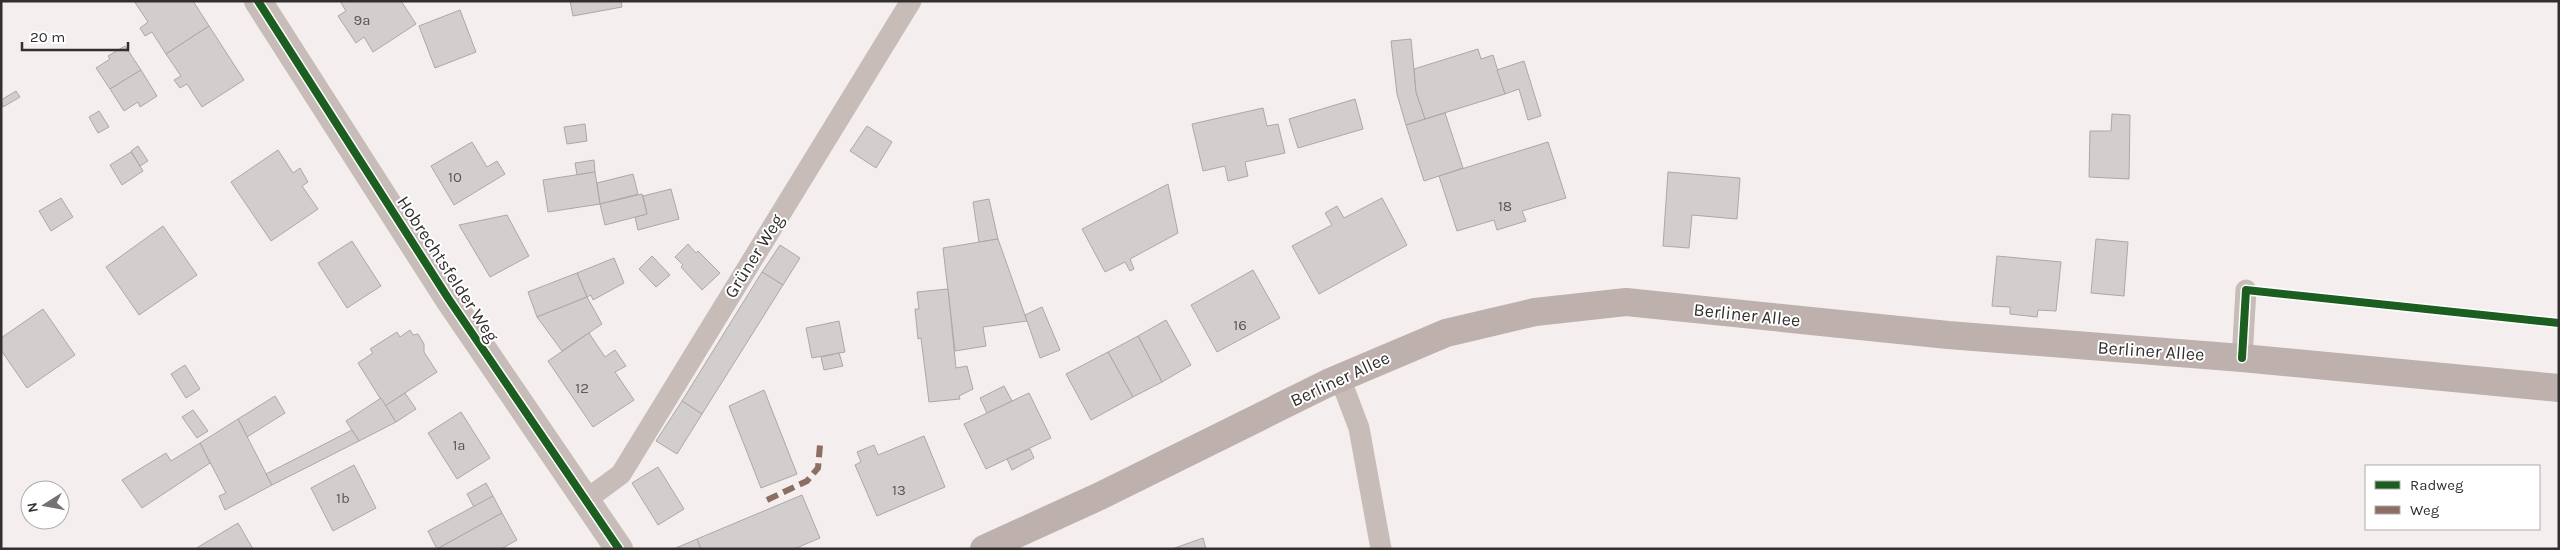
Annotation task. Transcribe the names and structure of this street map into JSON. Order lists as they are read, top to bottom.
{
  "streets": {
    "main road": ["Berliner Allee"],
    "street": ["Hobrechtsfelder Weg"],
    "lane": ["Grüner Weg"]
  },
  "crossings": [
    ["Grüner Weg", "Hobrechtsfelder Weg"]
  ],
  "house_numbers": [
    "9a",
    "10",
    "18",
    "16",
    "12",
    "1a",
    "13",
    "1b"
  ],
  "legend": ["Radweg", "Weg"],
  "scale_bar": "20 m",
  "north": "left"
}
